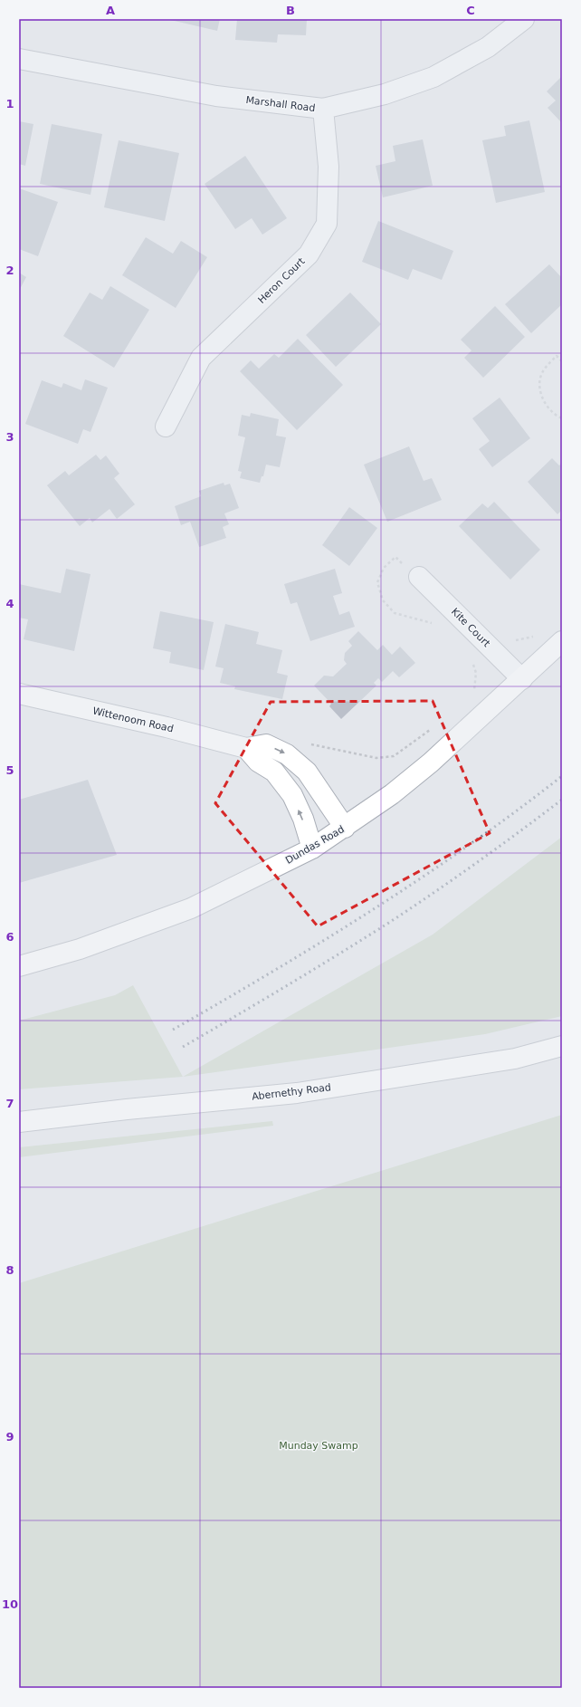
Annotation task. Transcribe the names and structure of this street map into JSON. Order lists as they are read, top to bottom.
{
  "streets": {
    "main road": ["Wittenoom Road", "Dundas Road", "Abernethy Road"],
    "street": ["Marshall Road", "Heron Court", "Kite Court"]
  },
  "crossings": [
    ["Marshall Road", "Heron Court"],
    ["Kite Court", "Dundas Road"],
    ["Wittenoom Road", "Dundas Road"]
  ],
  "parks": ["Munday Swamp"],
  "grid": {
    "columns": ["A", "B", "C"],
    "rows": [
      "1",
      "2",
      "3",
      "4",
      "5",
      "6",
      "7",
      "8",
      "9",
      "10"
    ]
  }
}
